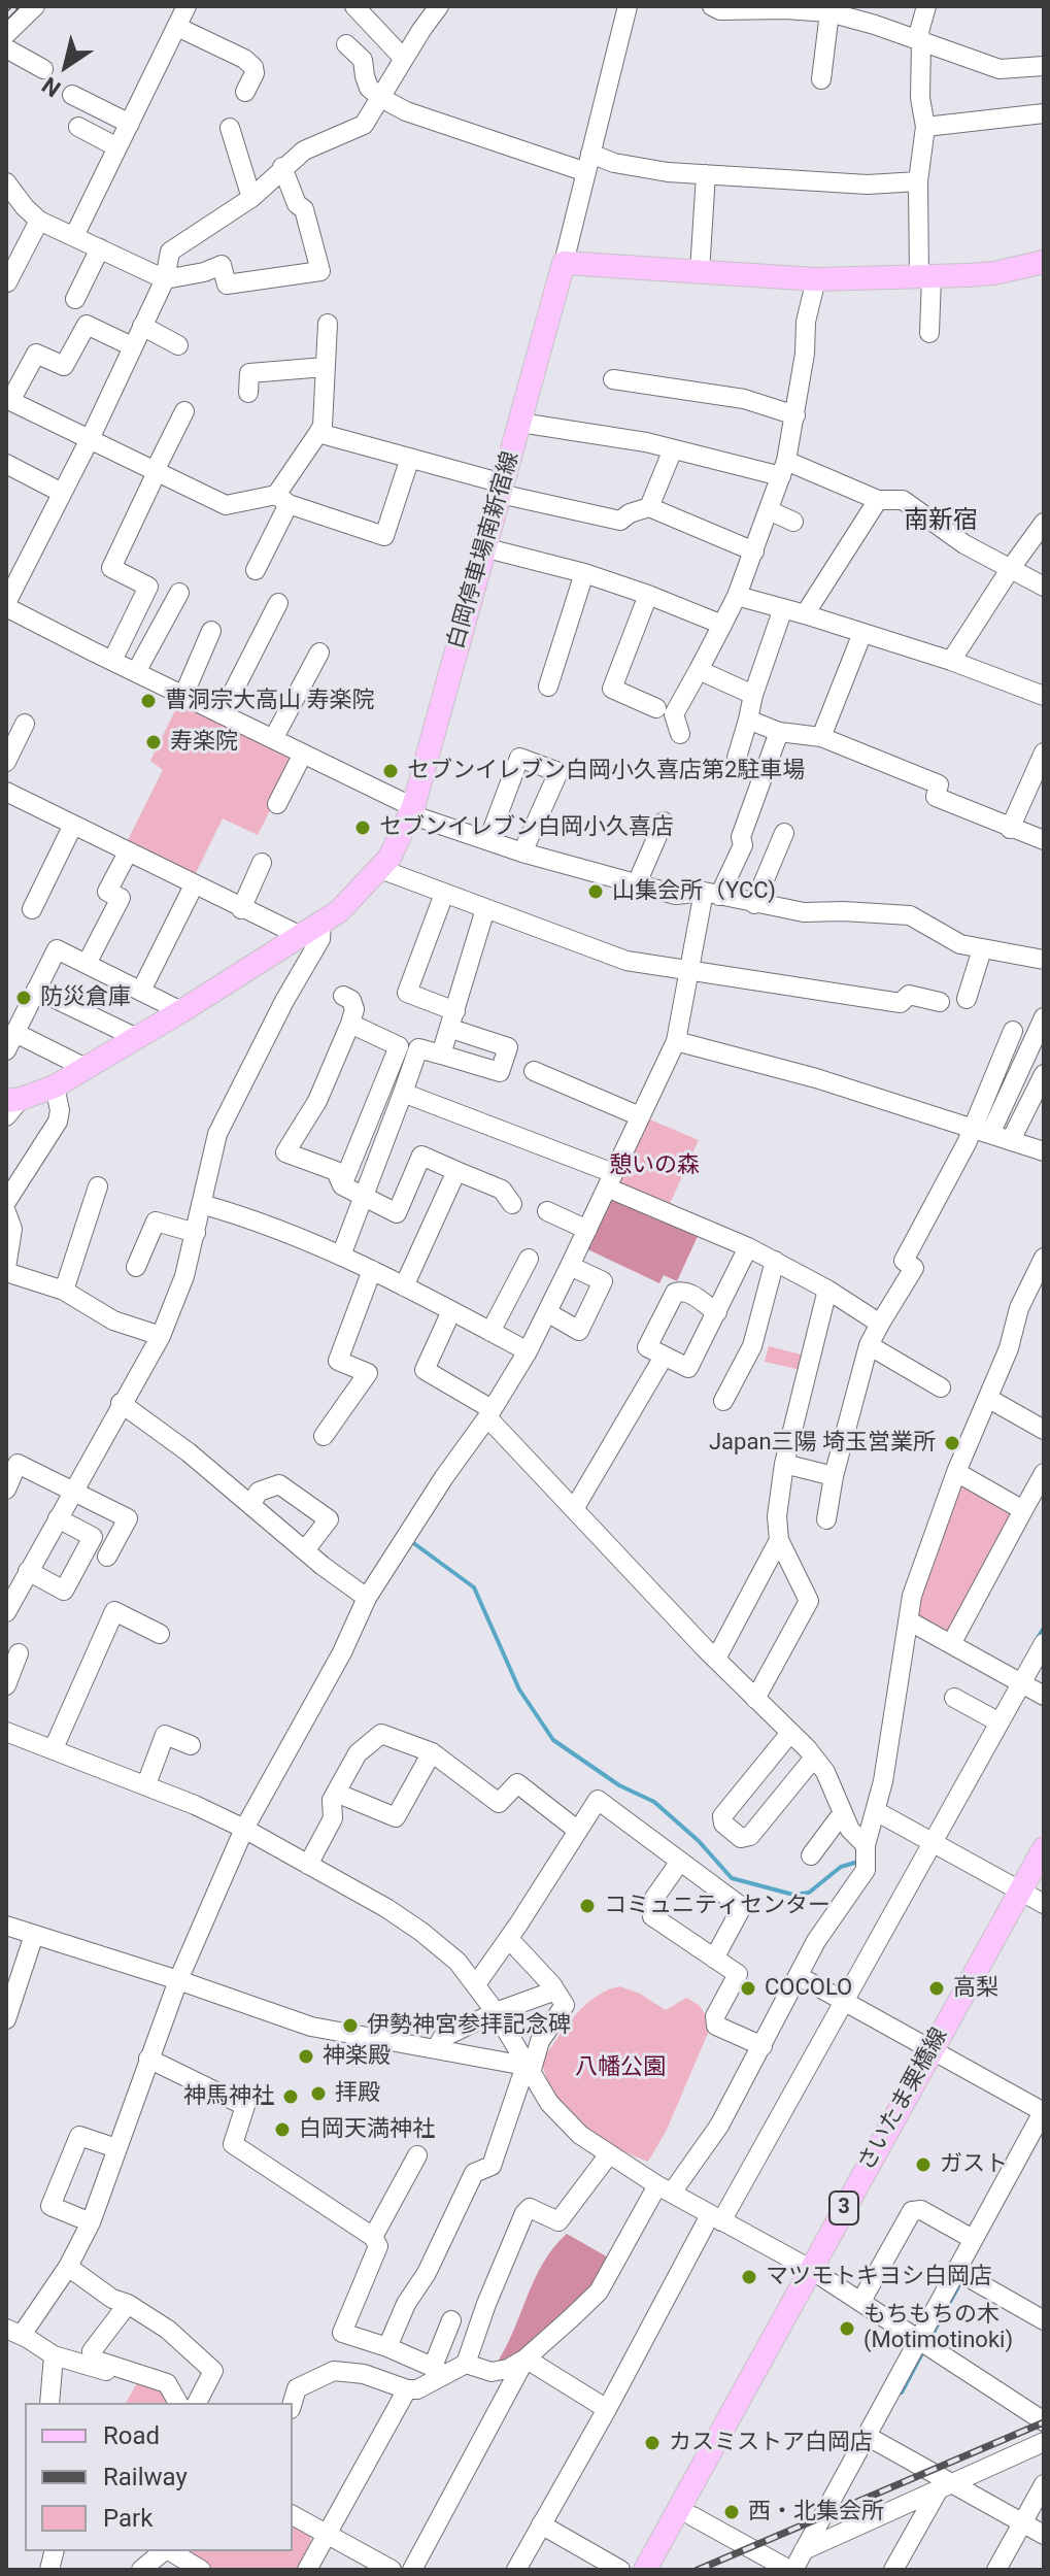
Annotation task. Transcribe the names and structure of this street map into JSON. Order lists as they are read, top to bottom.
{
  "streets": {
    "main road": ["白岡停車場南新宿線", "さいたま栗橋線", "3"]
  },
  "districts": ["南新宿"],
  "parks": ["憩いの森", "八幡公園"],
  "places": [
    "曹洞宗大高山 寿楽院",
    "寿楽院",
    "セブンイレブン白岡小久喜店第2駐車場",
    "セブンイレブン白岡小久喜店",
    "山集会所（YCC)",
    "防災倉庫",
    "Japan三陽 埼玉営業所",
    "コミュニティセンター",
    "COCOLO",
    "高梨",
    "伊勢神宮参拝記念碑",
    "神楽殿",
    "拝殿",
    "神馬神社",
    "白岡天満神社",
    "ガスト",
    "マツモトキヨシ白岡店",
    "もちもちの木 (Motimotinoki)",
    "カスミストア白岡店",
    "西・北集会所"
  ],
  "legend": ["Road", "Railway", "Park"],
  "north": "bottom left"
}
